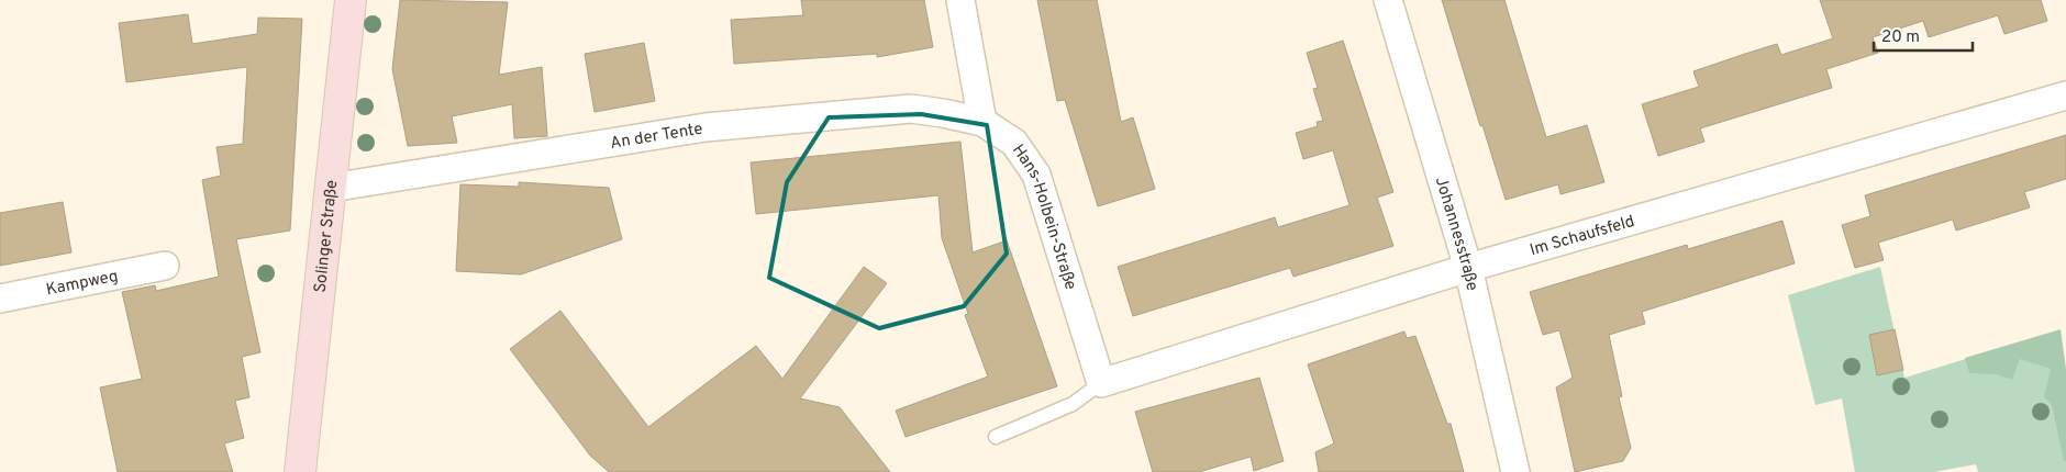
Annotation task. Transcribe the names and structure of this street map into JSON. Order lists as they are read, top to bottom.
{
  "streets": {
    "main road": ["Solinger Straße"],
    "street": [
      "An der Tente",
      "Hans-Holbein-Straße",
      "Johannesstraße",
      "Im Schaufsfeld",
      "Kampweg"
    ]
  },
  "crossings": [
    ["An der Tente", "Hans-Holbein-Straße"],
    ["An der Tente", "Solinger Straße"],
    ["Hans-Holbein-Straße", "Im Schaufsfeld"],
    ["Johannesstraße", "Im Schaufsfeld"]
  ],
  "scale_bar": "20 m"
}
